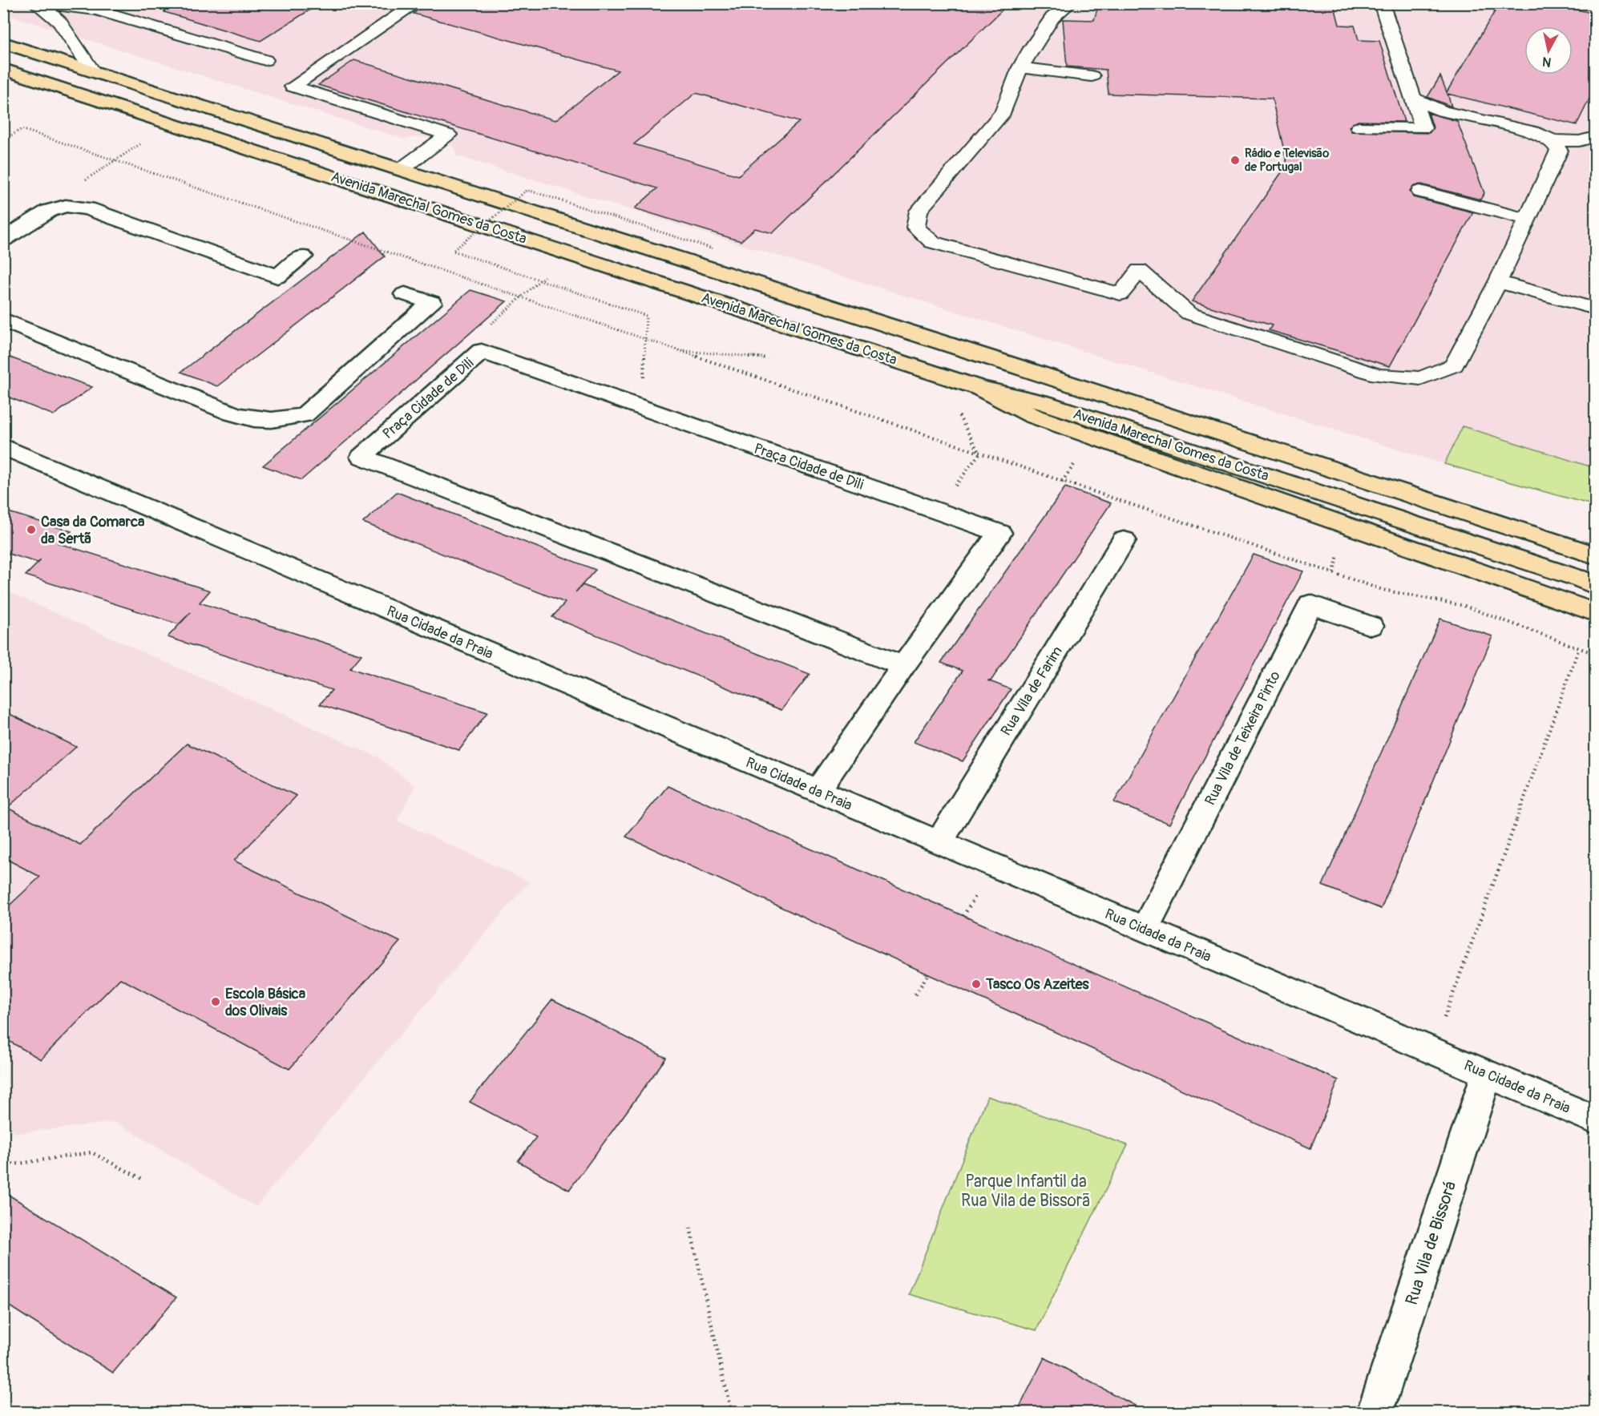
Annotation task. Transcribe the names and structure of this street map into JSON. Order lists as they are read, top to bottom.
{
  "streets": {
    "main road": ["Avenida Marechal Gomes da Costa"],
    "street": [
      "Praça Cidade de Dili",
      "Rua Cidade da Praia",
      "Rua Vila de Farim",
      "Rua Vila de Teixeira Pinto",
      "Rua Vila de Bissorá"
    ]
  },
  "crossings": [
    ["Praça Cidade de Dili", "Rua Cidade da Praia"],
    ["Rua Cidade da Praia", "Rua Vila de Farim"],
    ["Rua Cidade da Praia", "Rua Vila de Teixeira Pinto"],
    ["Rua Cidade da Praia", "Rua Vila de Bissorá"]
  ],
  "parks": ["Parque Infantil da Rua Vila de Bissorã"],
  "places": [
    "Rádio e Televisão de Portugal",
    "Casa da Comarca da Sertã",
    "Tasco Os Azeites",
    "Escola Básica dos Olivais"
  ],
  "north": "bottom"
}
